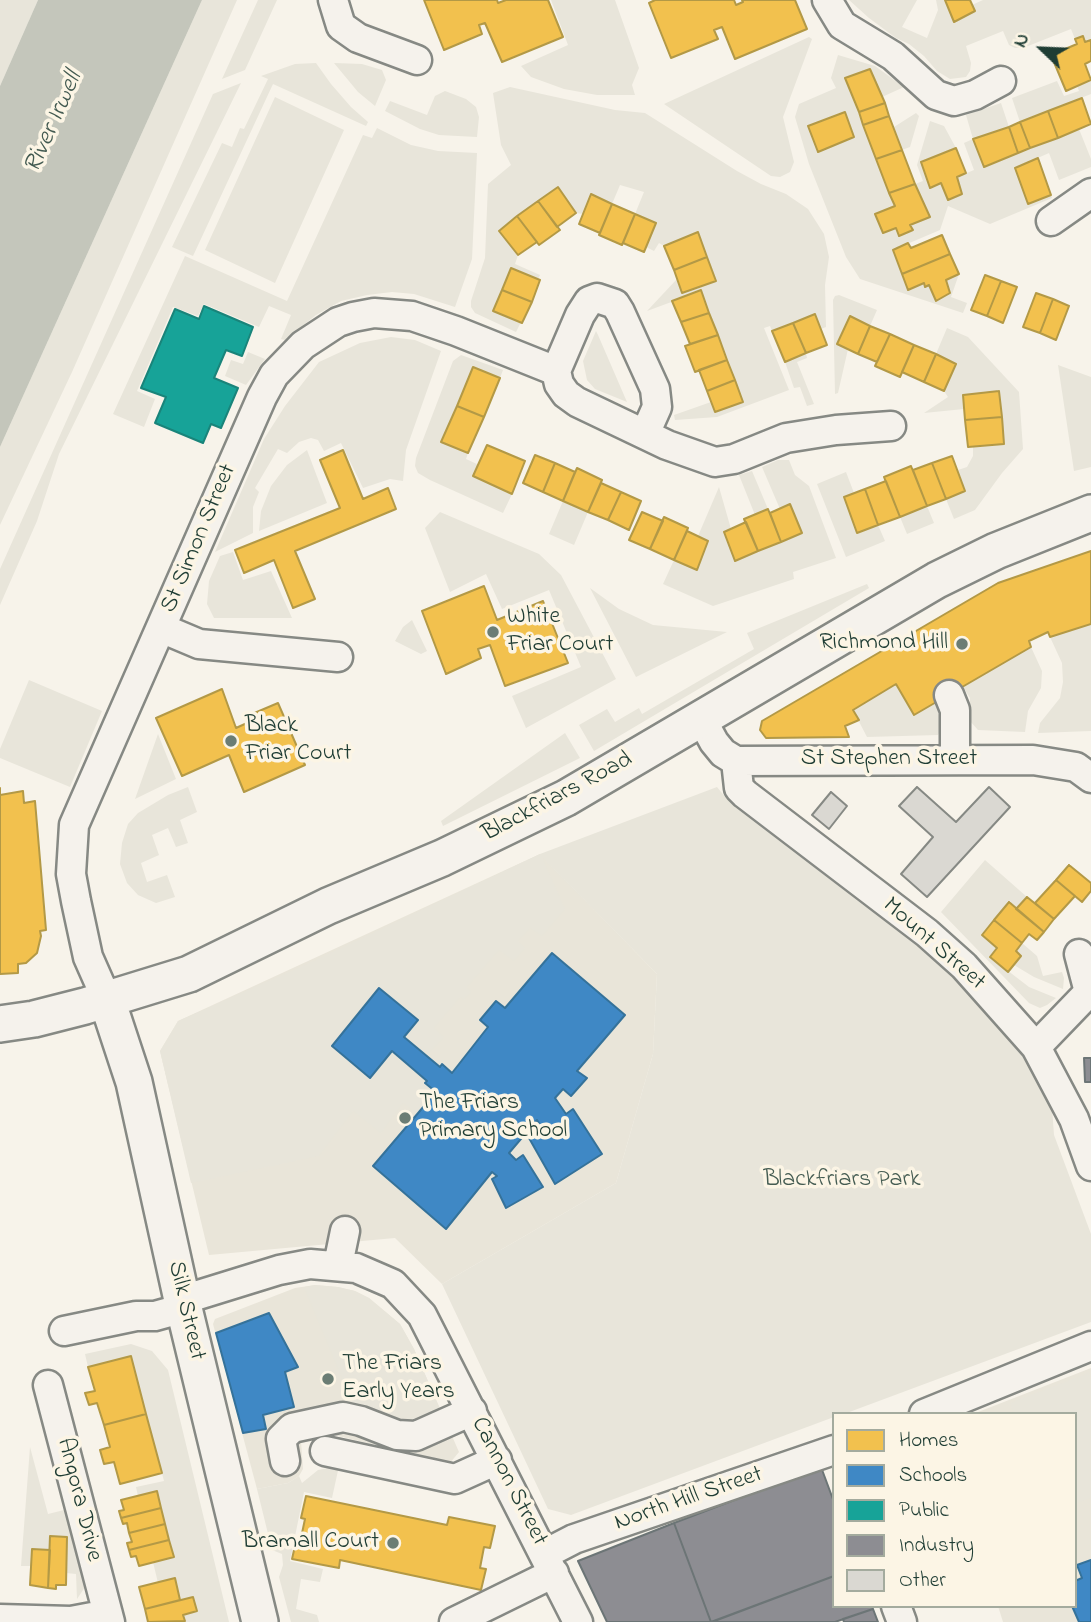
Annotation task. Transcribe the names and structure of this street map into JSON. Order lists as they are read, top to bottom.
{
  "streets": {
    "main road": ["Blackfriars Road", "Silk Street"],
    "street": [
      "St Simon Street",
      "St Stephen Street",
      "Mount Street",
      "Cannon Street",
      "Angora Drive",
      "North Hill Street"
    ]
  },
  "crossings": [
    ["St Simon Street", "Blackfriars Road"],
    ["St Simon Street", "Silk Street"],
    ["St Stephen Street", "Mount Street"],
    ["Blackfriars Road", "Silk Street"],
    ["Silk Street", "Cannon Street"],
    ["Cannon Street", "North Hill Street"]
  ],
  "water": ["River Irwell"],
  "parks": ["Blackfriars Park"],
  "places": [
    "White Friar Court",
    "Richmond Hill",
    "Black Friar Court",
    "The Friars Primary School",
    "The Friars Early Years",
    "Bramall Court"
  ],
  "legend": [
    "Homes",
    "Schools",
    "Public",
    "Industry",
    "Other"
  ],
  "north": "top left"
}
